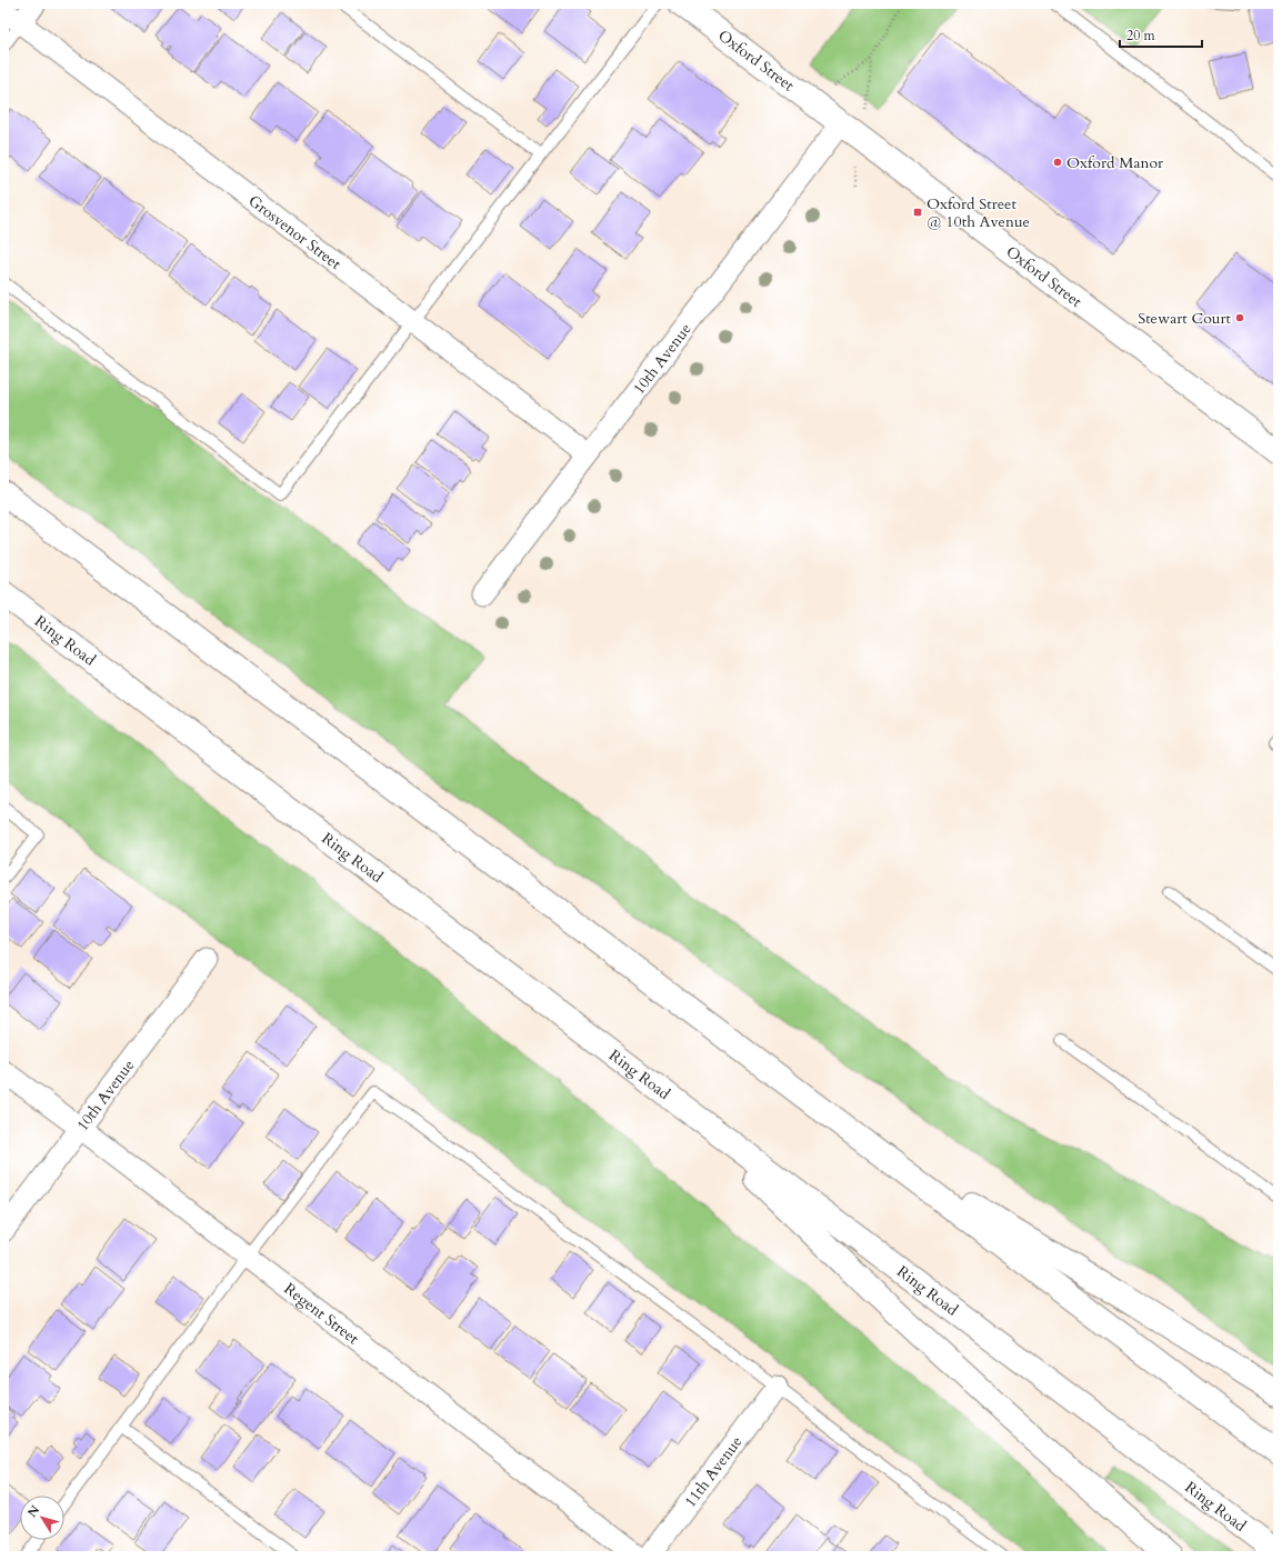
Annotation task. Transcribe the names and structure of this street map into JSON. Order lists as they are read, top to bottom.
{
  "streets": {
    "main road": ["Oxford Street", "Ring Road"],
    "street": [
      "Grosvenor Street",
      "10th Avenue",
      "Regent Street",
      "11th Avenue"
    ]
  },
  "crossings": [
    ["Oxford Street", "10th Avenue"],
    ["Grosvenor Street", "10th Avenue"],
    ["10th Avenue", "Regent Street"]
  ],
  "places": {
    "other": ["Oxford Manor", "Stewart Court"],
    "transit": ["Oxford Street @ 10th Avenue"]
  },
  "scale_bar": "20 m",
  "north": "top left"
}
